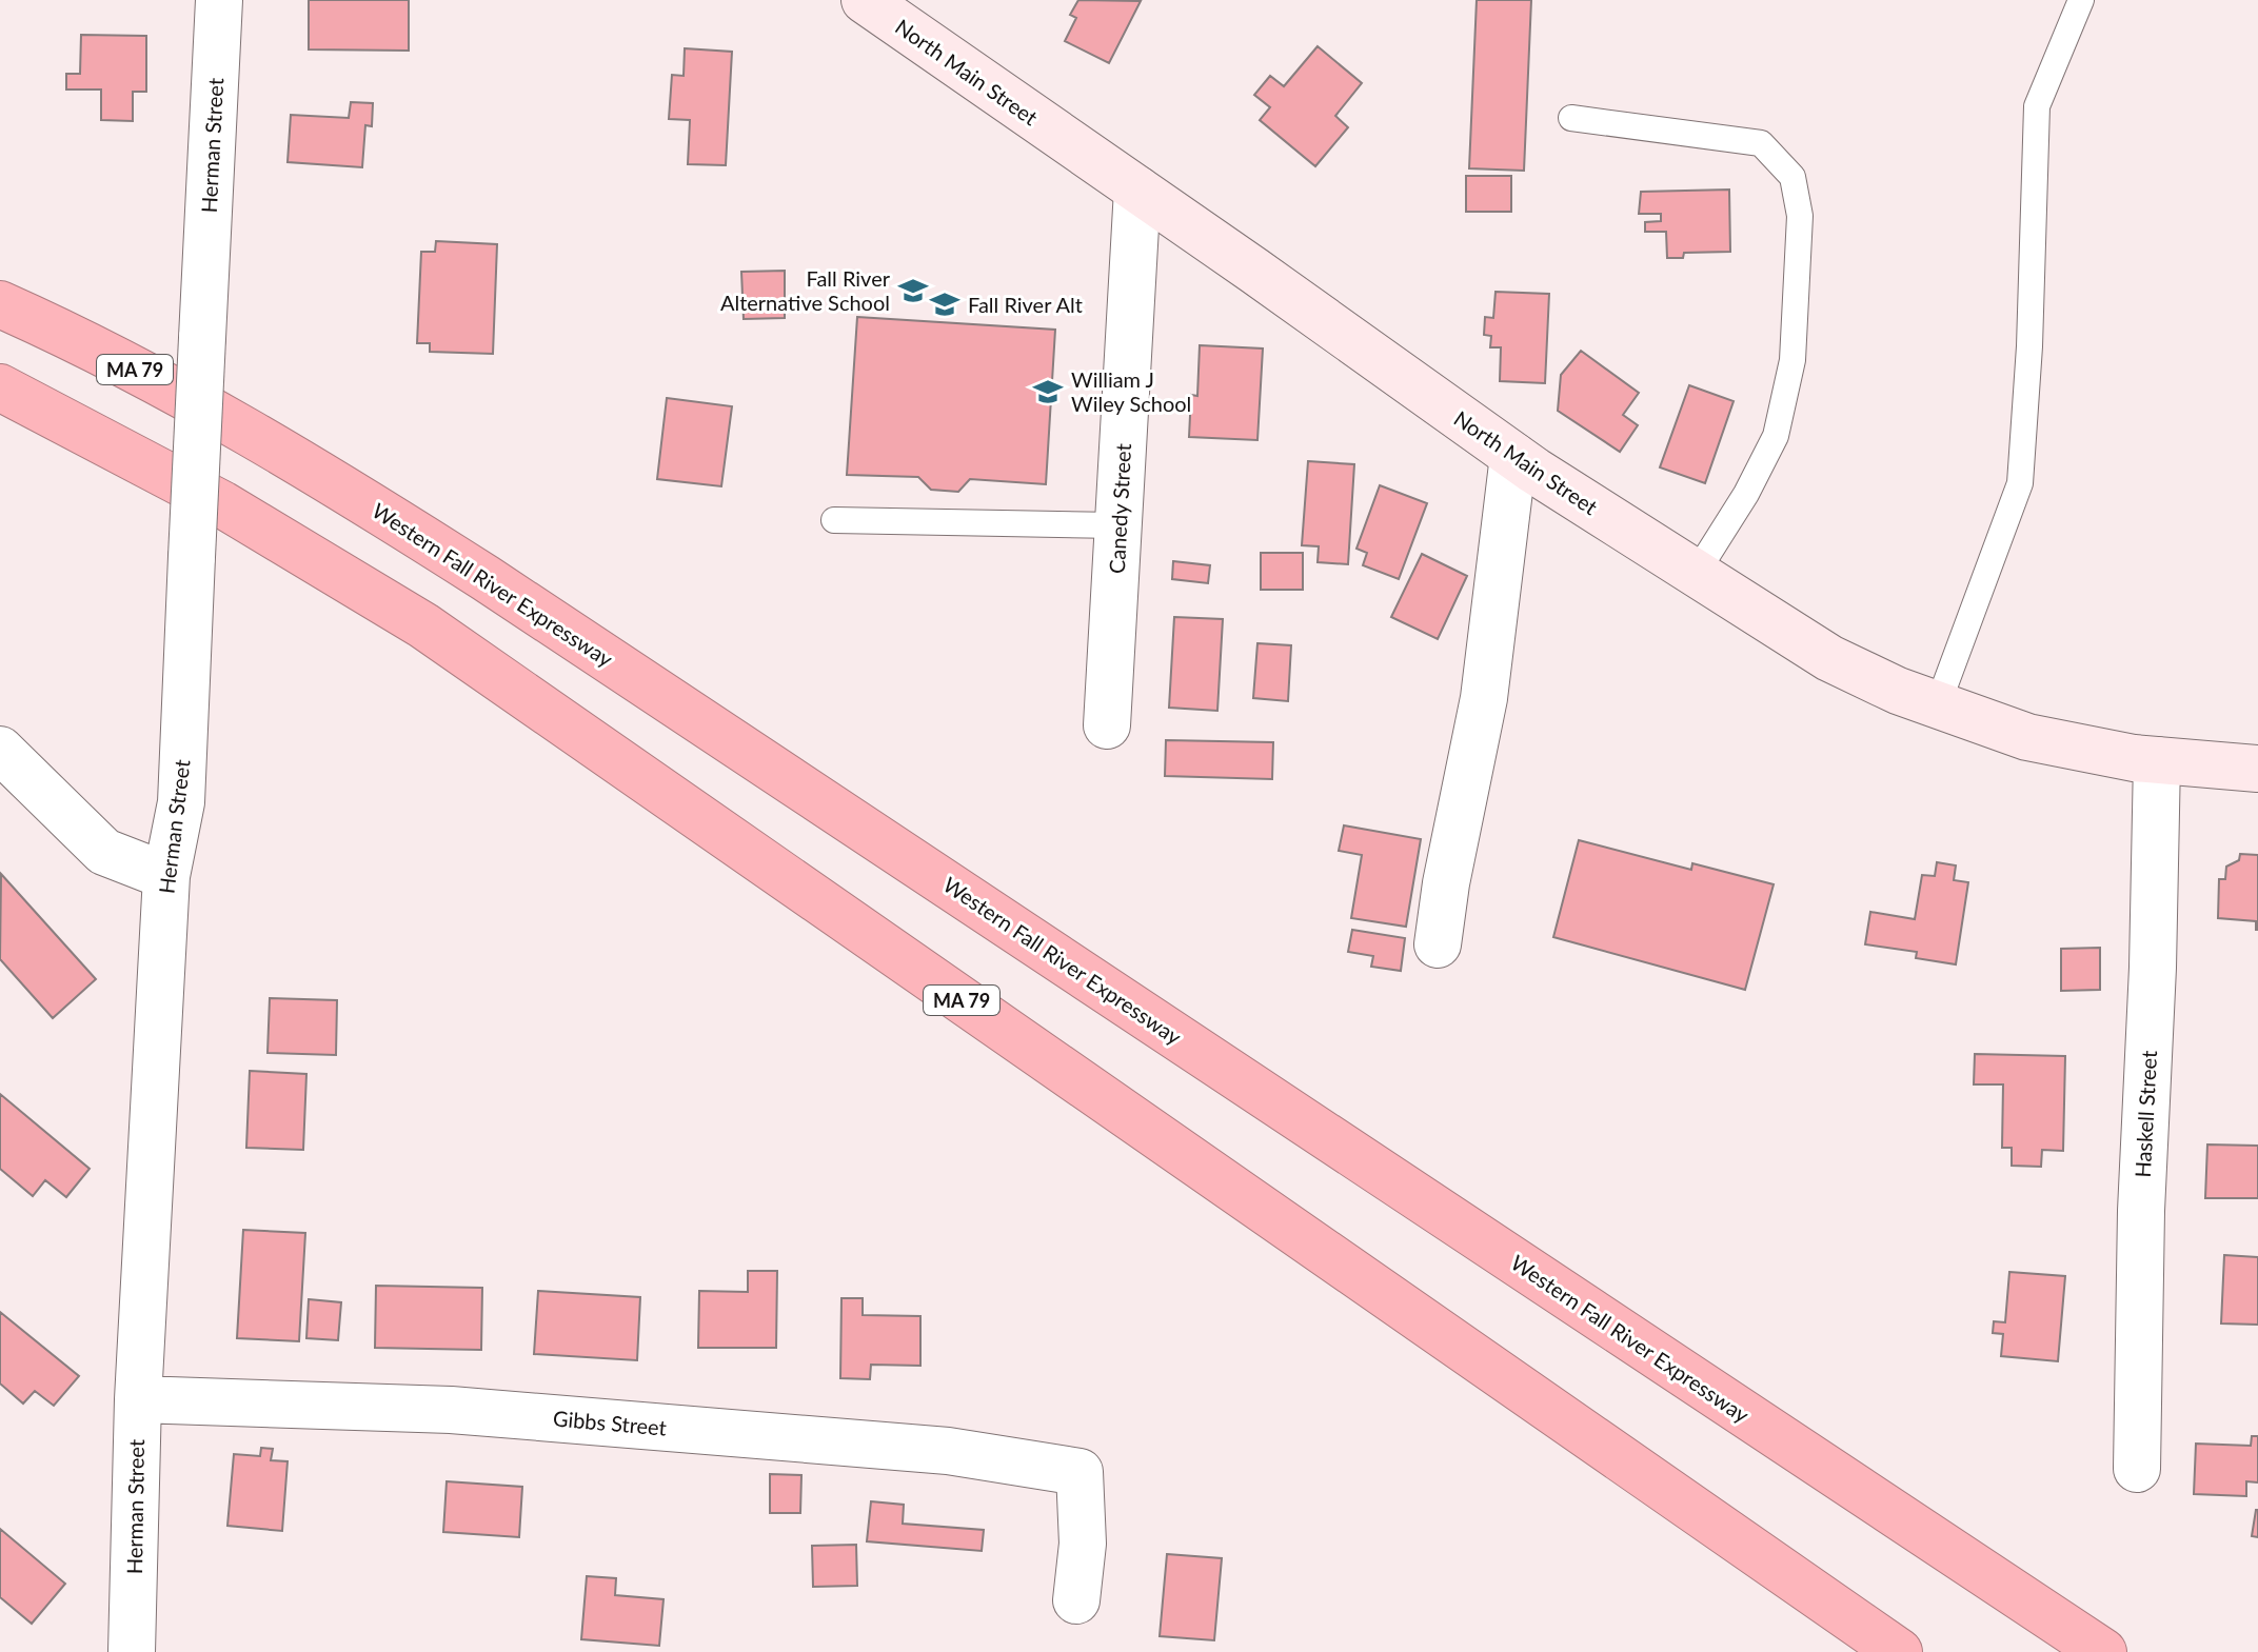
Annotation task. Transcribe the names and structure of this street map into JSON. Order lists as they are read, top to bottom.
{
  "streets": {
    "highway": ["MA 79", "Western Fall River Expressway"],
    "main road": ["North Main Street"],
    "street": [
      "Herman Street",
      "Canedy Street",
      "Haskell Street",
      "Gibbs Street"
    ]
  },
  "crossings": [
    ["North Main Street", "Canedy Street"],
    ["North Main Street", "Haskell Street"],
    ["Herman Street", "Gibbs Street"]
  ],
  "places": {
    "school or university": ["Fall River Alternative School", "Fall River Alt", "William J Wiley School"]
  }
}
